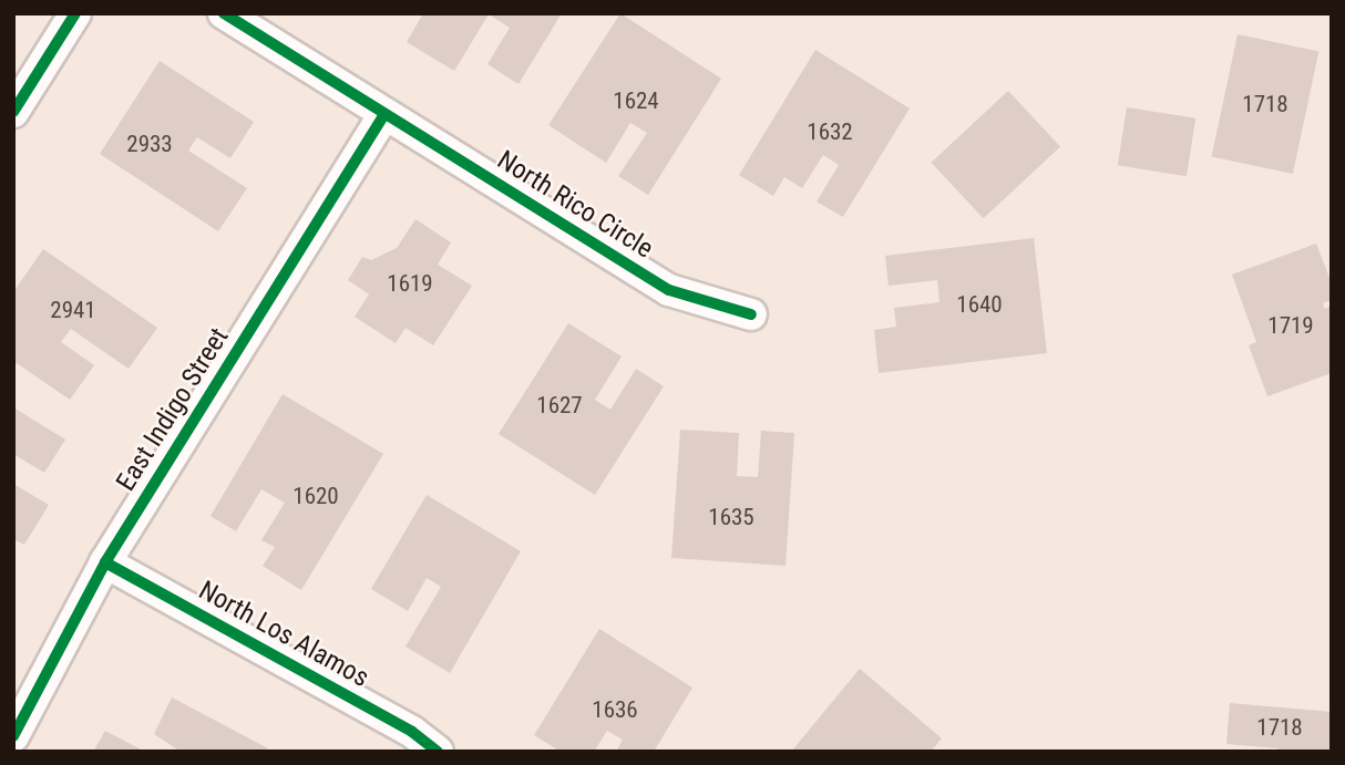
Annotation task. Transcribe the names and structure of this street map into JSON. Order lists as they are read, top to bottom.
{
  "streets": {
    "street": ["North Rico Circle", "East Indigo Street", "North Los Alamos"]
  },
  "crossings": [
    ["North Rico Circle", "East Indigo Street"],
    ["East Indigo Street", "North Los Alamos"]
  ],
  "house_numbers": [
    "1624",
    "1718",
    "1632",
    "2933",
    "1619",
    "1640",
    "2941",
    "1719",
    "1627",
    "1620",
    "1635",
    "1636",
    "1718"
  ]
}
